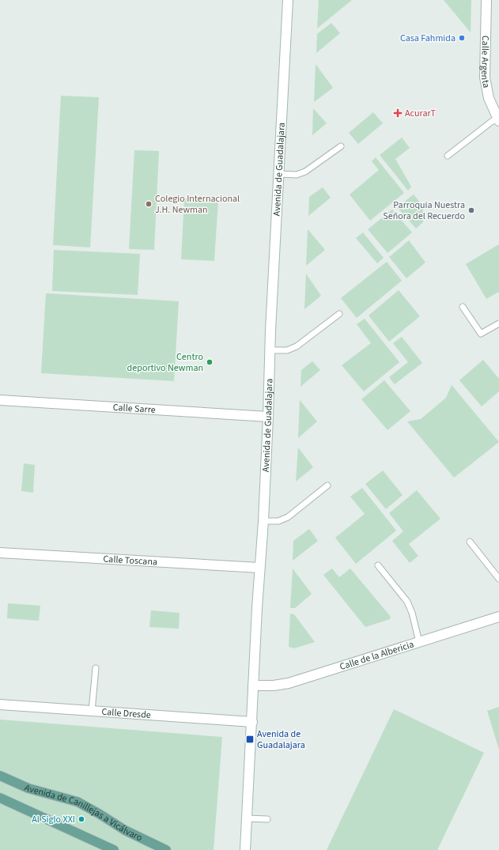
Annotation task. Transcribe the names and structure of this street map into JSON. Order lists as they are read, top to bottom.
{
  "streets": {
    "main road": ["Avenida de Canillejas a Vicálvaro"],
    "street": [
      "Calle Argenta",
      "Avenida de Guadalajara",
      "Calle Sarre",
      "Calle Toscana",
      "Calle de la Albericia",
      "Calle Dresde"
    ]
  },
  "crossings": [
    ["Avenida de Guadalajara", "Calle Sarre"],
    ["Avenida de Guadalajara", "Calle Toscana"],
    ["Avenida de Guadalajara", "Calle de la Albericia"],
    ["Avenida de Guadalajara", "Calle Dresde"]
  ],
  "places": {
    "other": [
      "Casa Fahmida",
      "Colegio Internacional J.H. Newman",
      "Parroquia Nuestra Señora del Recuerdo",
      "Centro deportivo Newman",
      "Al Siglo XXI"
    ],
    "health": ["AcurarT"],
    "transit": ["Avenida de Guadalajara"]
  }
}
